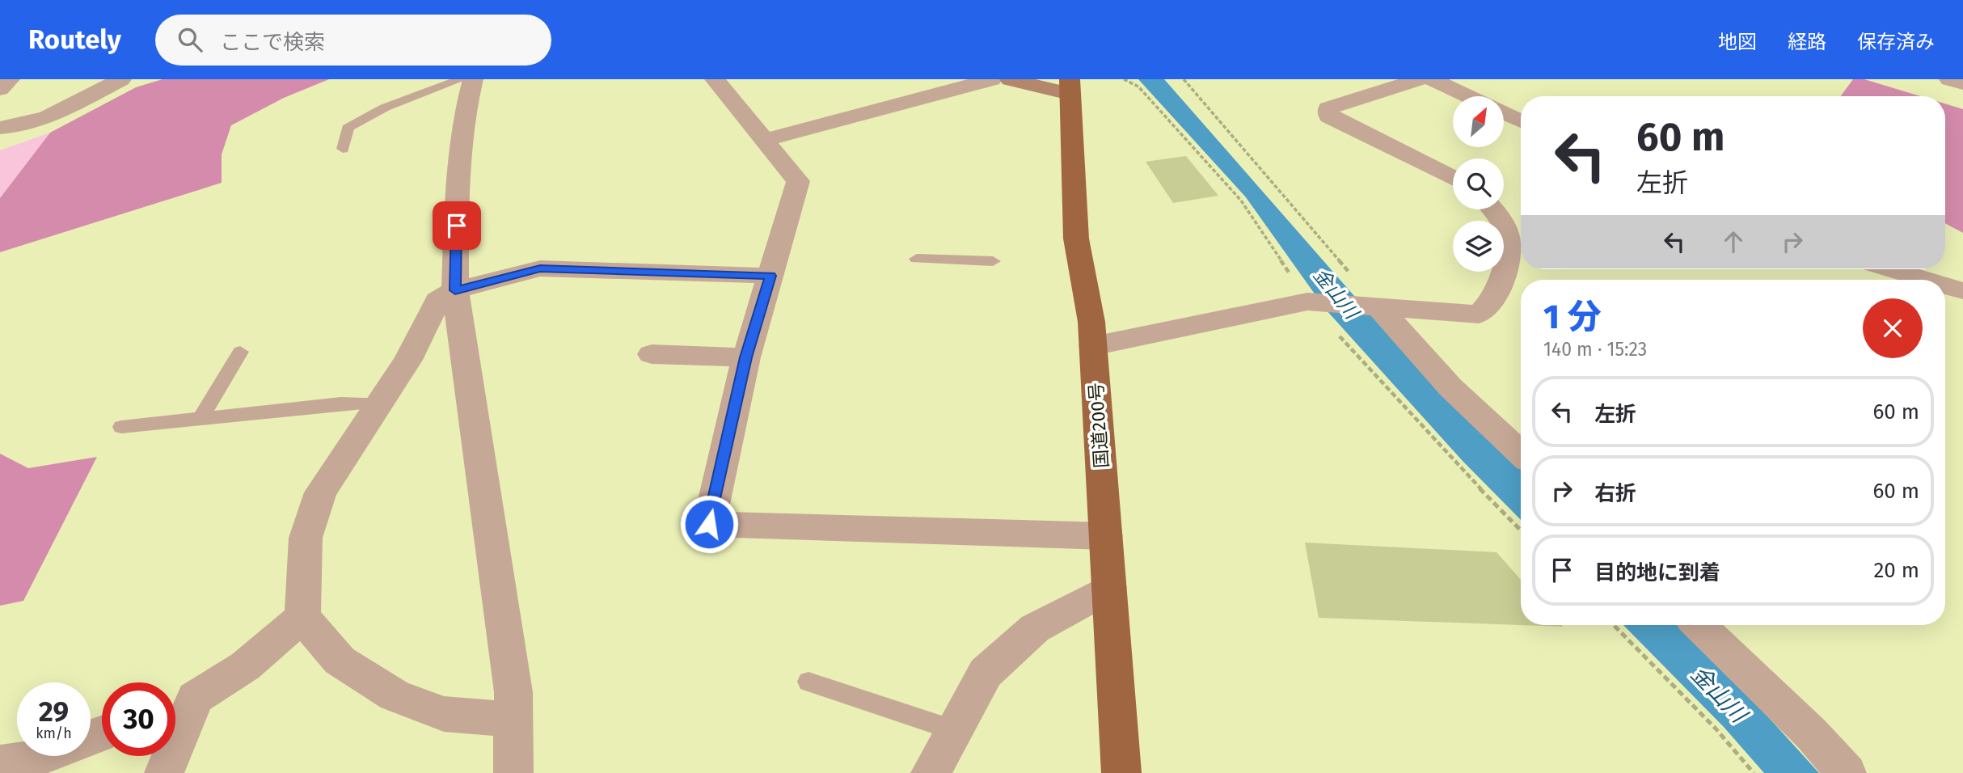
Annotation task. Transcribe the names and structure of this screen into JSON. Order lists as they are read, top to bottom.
{
  "streets": {
    "highway": ["国道200号"]
  },
  "water": ["金山川"],
  "north": "top right",
  "page": {
    "header": "Routely",
    "search": "ここで検索",
    "nav": ["地図", "経路", "保存済み"],
    "turn": ["60 m", "左折"],
    "heading": ["1 分", "140 m · 15:23"],
    "list": [
      {
        "name": "左折",
        "value": "60 m"
      },
      {
        "name": "右折",
        "value": "60 m"
      },
      {
        "name": "目的地に到着",
        "value": "20 m"
      }
    ],
    "speed": "29 km/h",
    "limit": "30"
  }
}
